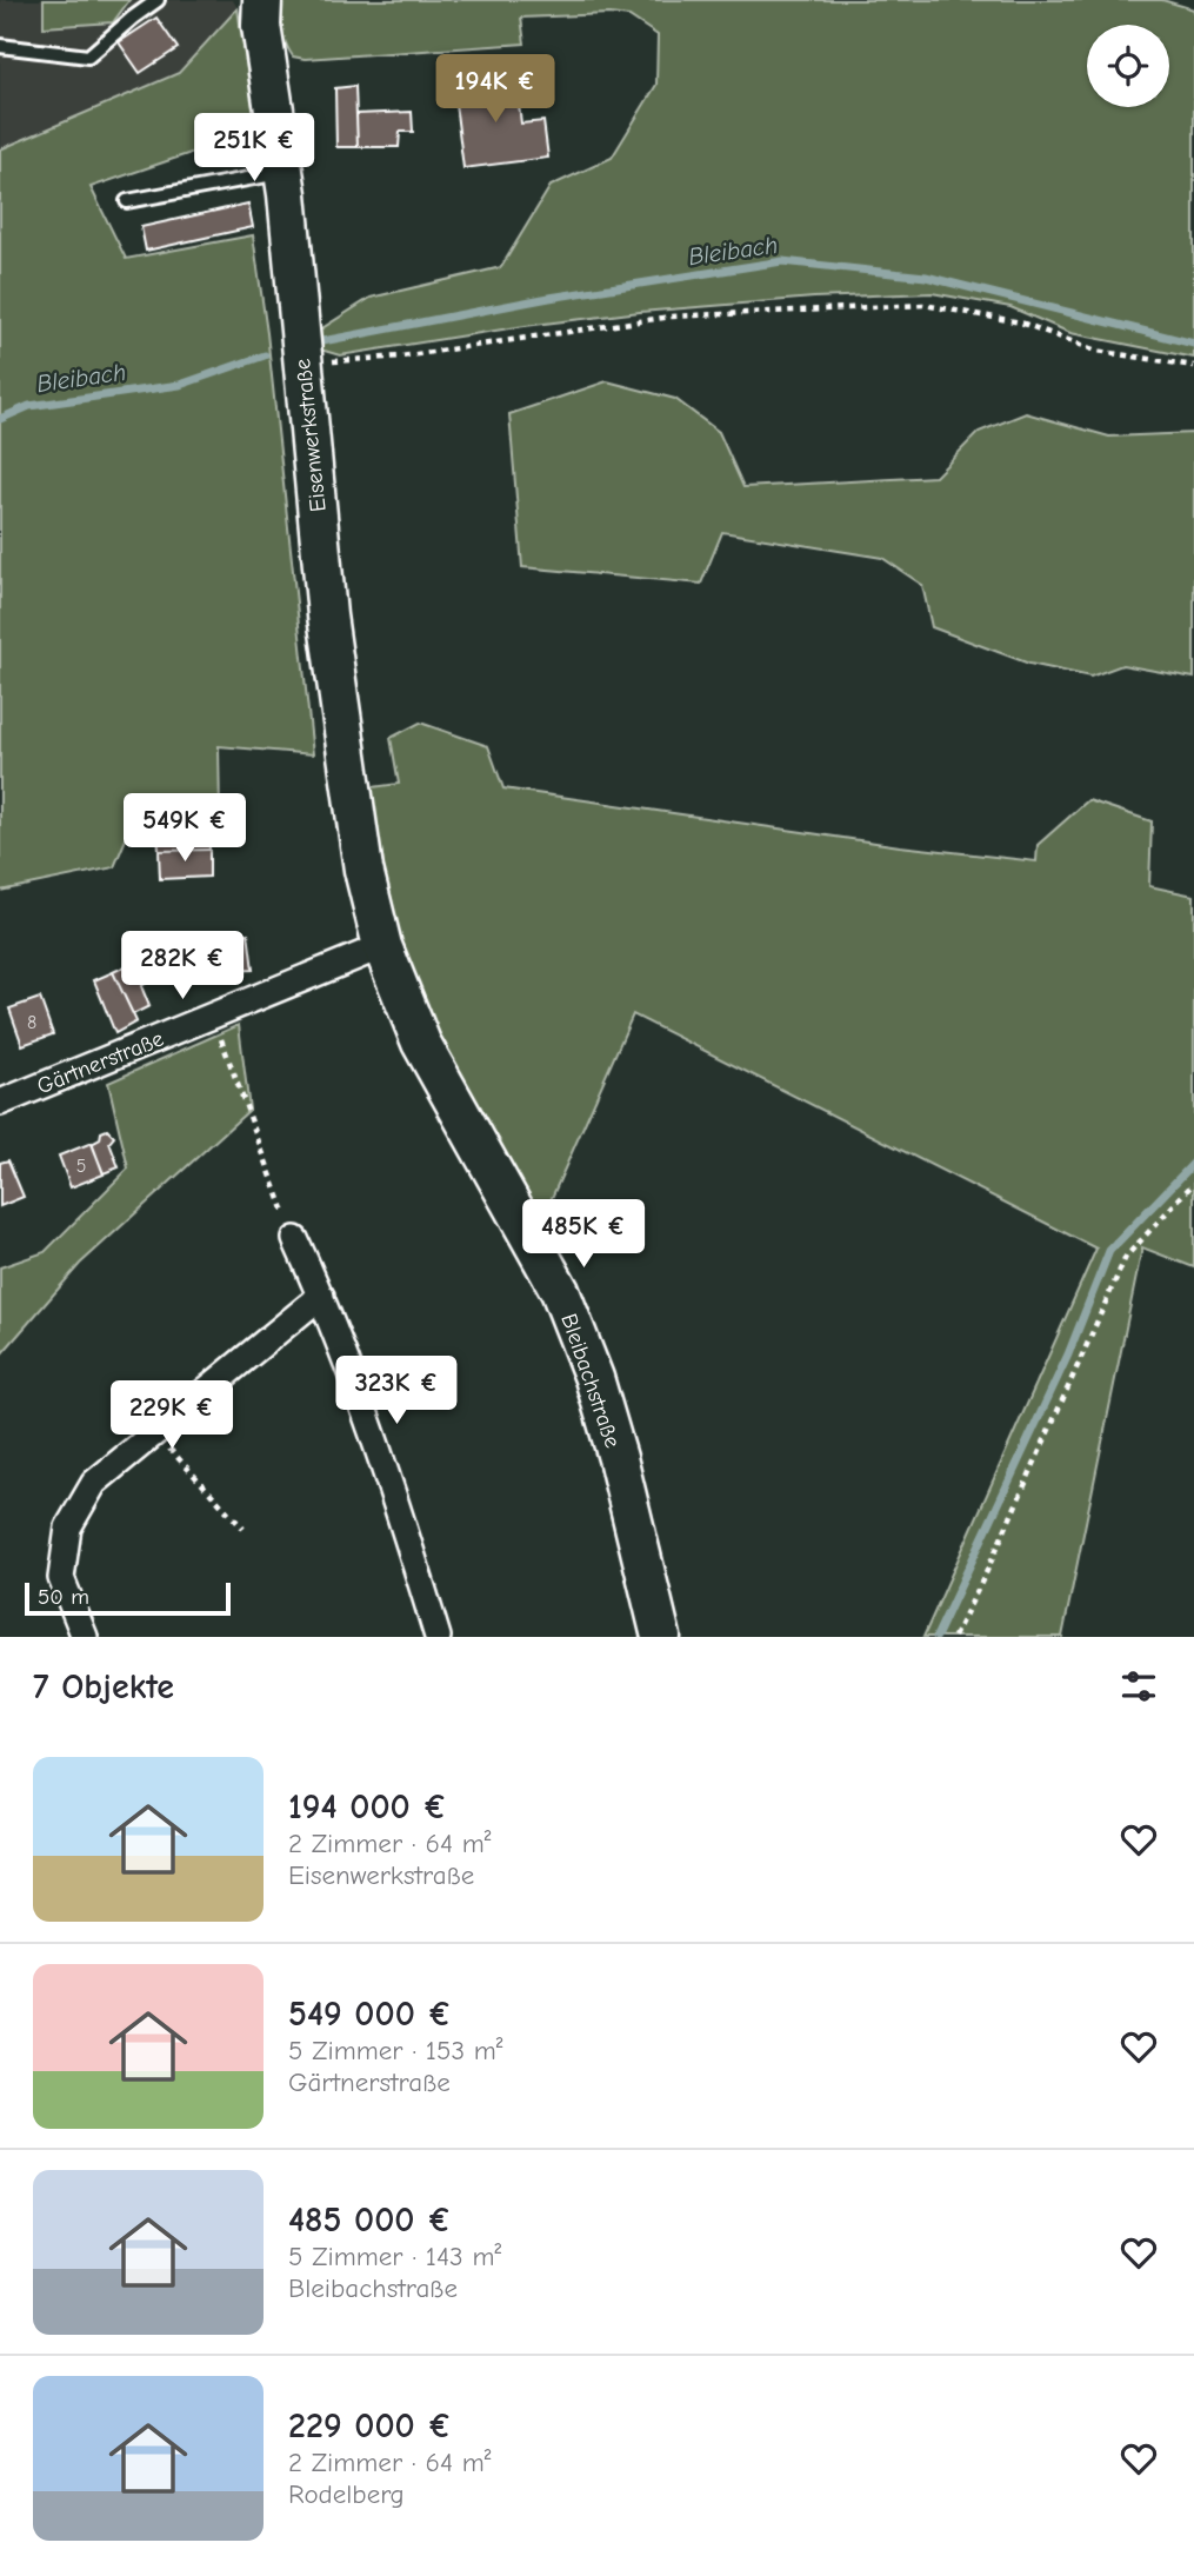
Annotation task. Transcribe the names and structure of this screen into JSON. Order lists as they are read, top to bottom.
{
  "streets": {
    "main road": ["Eisenwerkstraße", "Bleibachstraße"],
    "street": ["Gärtnerstraße"]
  },
  "crossings": [
    ["Eisenwerkstraße", "Bleibachstraße"],
    ["Gärtnerstraße", "Bleibachstraße"]
  ],
  "water": ["Bleibach"],
  "house_numbers": ["8", "5"],
  "scale_bar": "50 m",
  "page": {
    "price": [
      "194K €",
      "251K €",
      "549K €",
      "282K €",
      "485K €",
      "323K €",
      "229K €"
    ],
    "scale": "50 m",
    "heading": "7 Objekte",
    "list": [
      {
        "name": "194 000 €",
        "note": "2 Zimmer · 64 m² · Eisenwerkstraße"
      },
      {
        "name": "549 000 €",
        "note": "5 Zimmer · 153 m² · Gärtnerstraße"
      },
      {
        "name": "485 000 €",
        "note": "5 Zimmer · 143 m² · Bleibachstraße"
      },
      {
        "name": "229 000 €",
        "note": "2 Zimmer · 64 m² · Rodelberg"
      }
    ]
  }
}
